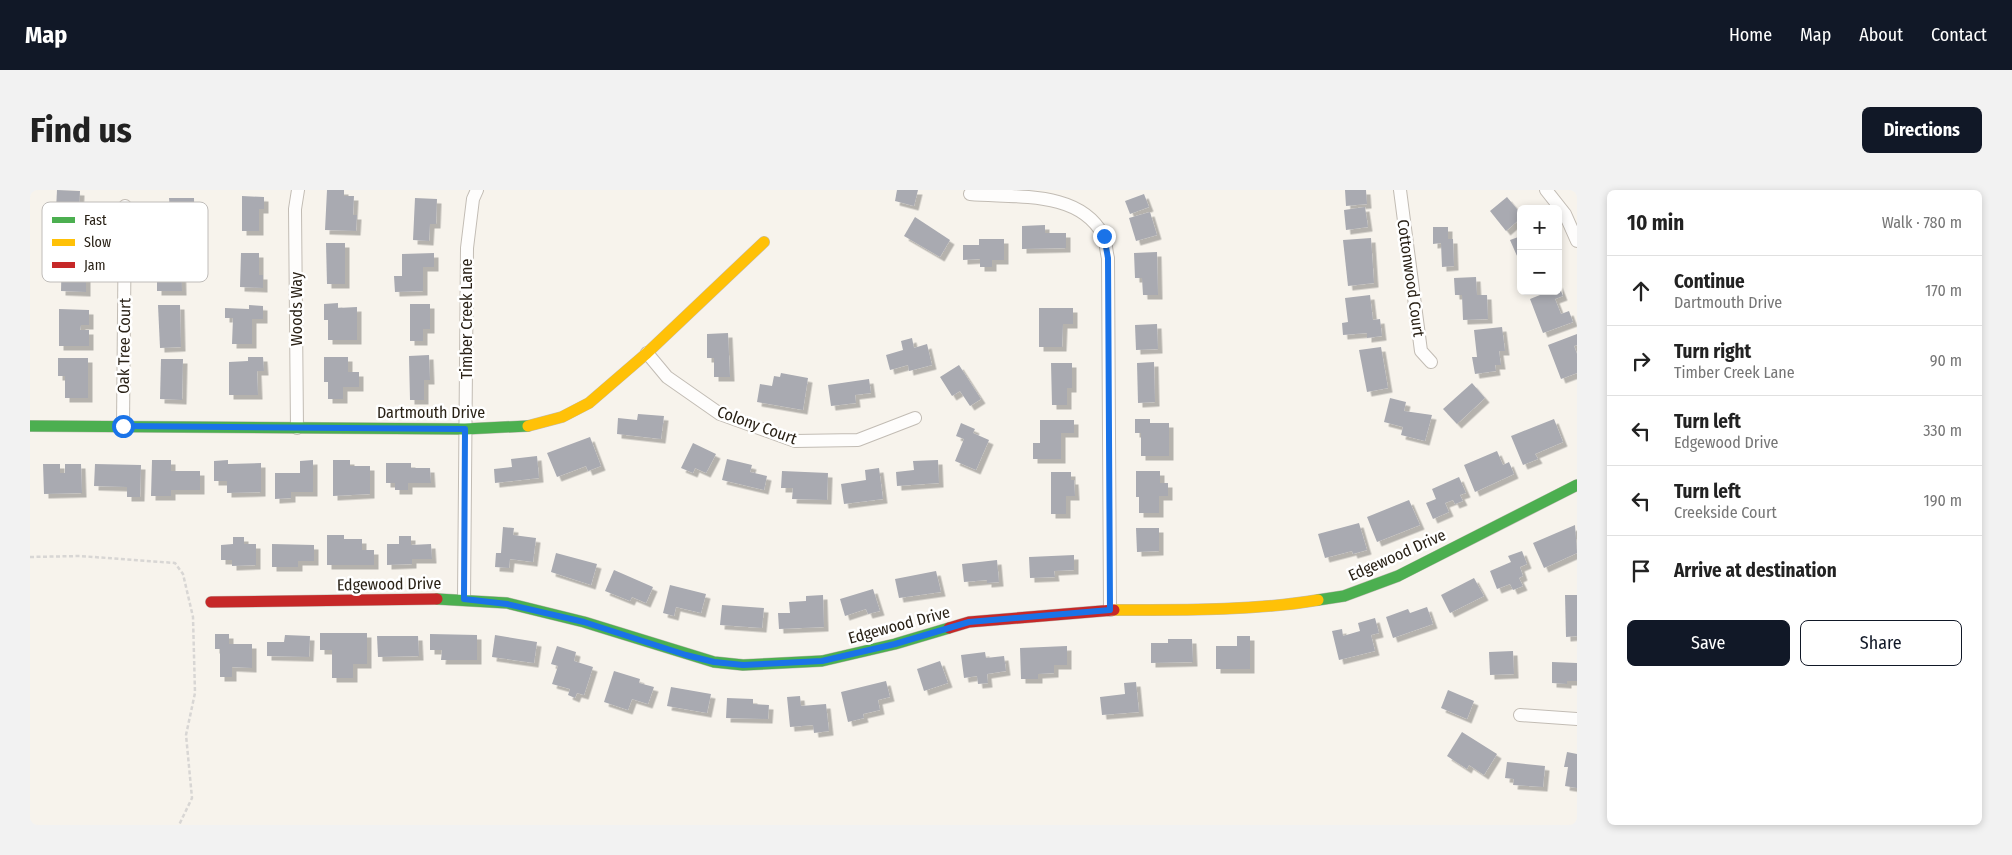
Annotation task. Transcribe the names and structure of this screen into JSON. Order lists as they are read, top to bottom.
{
  "streets": {
    "street": [
      "Cottonwood Court",
      "Woods Way",
      "Timber Creek Lane",
      "Oak Tree Court",
      "Dartmouth Drive",
      "Colony Court",
      "Edgewood Drive"
    ]
  },
  "crossings": [
    ["Woods Way", "Dartmouth Drive"],
    ["Timber Creek Lane", "Dartmouth Drive"],
    ["Timber Creek Lane", "Edgewood Drive"],
    ["Oak Tree Court", "Dartmouth Drive"],
    ["Dartmouth Drive", "Colony Court"]
  ],
  "legend": ["Fast", "Slow", "Jam"],
  "page": {
    "header": "Map",
    "nav": [
      "Home",
      "Map",
      "About",
      "Contact"
    ],
    "buttons": [
      "Directions",
      ["Save", "Share"]
    ],
    "title": "Find us",
    "heading": ["10 min", "Walk · 780 m"],
    "map_buttons": ["+", "−"],
    "list": [
      ["Continue", "Dartmouth Drive", "170 m"],
      ["Turn right", "Timber Creek Lane", "90 m"],
      ["Turn left", "Edgewood Drive", "330 m"],
      ["Turn left", "Creekside Court", "190 m"],
      "Arrive at destination"
    ]
  }
}
